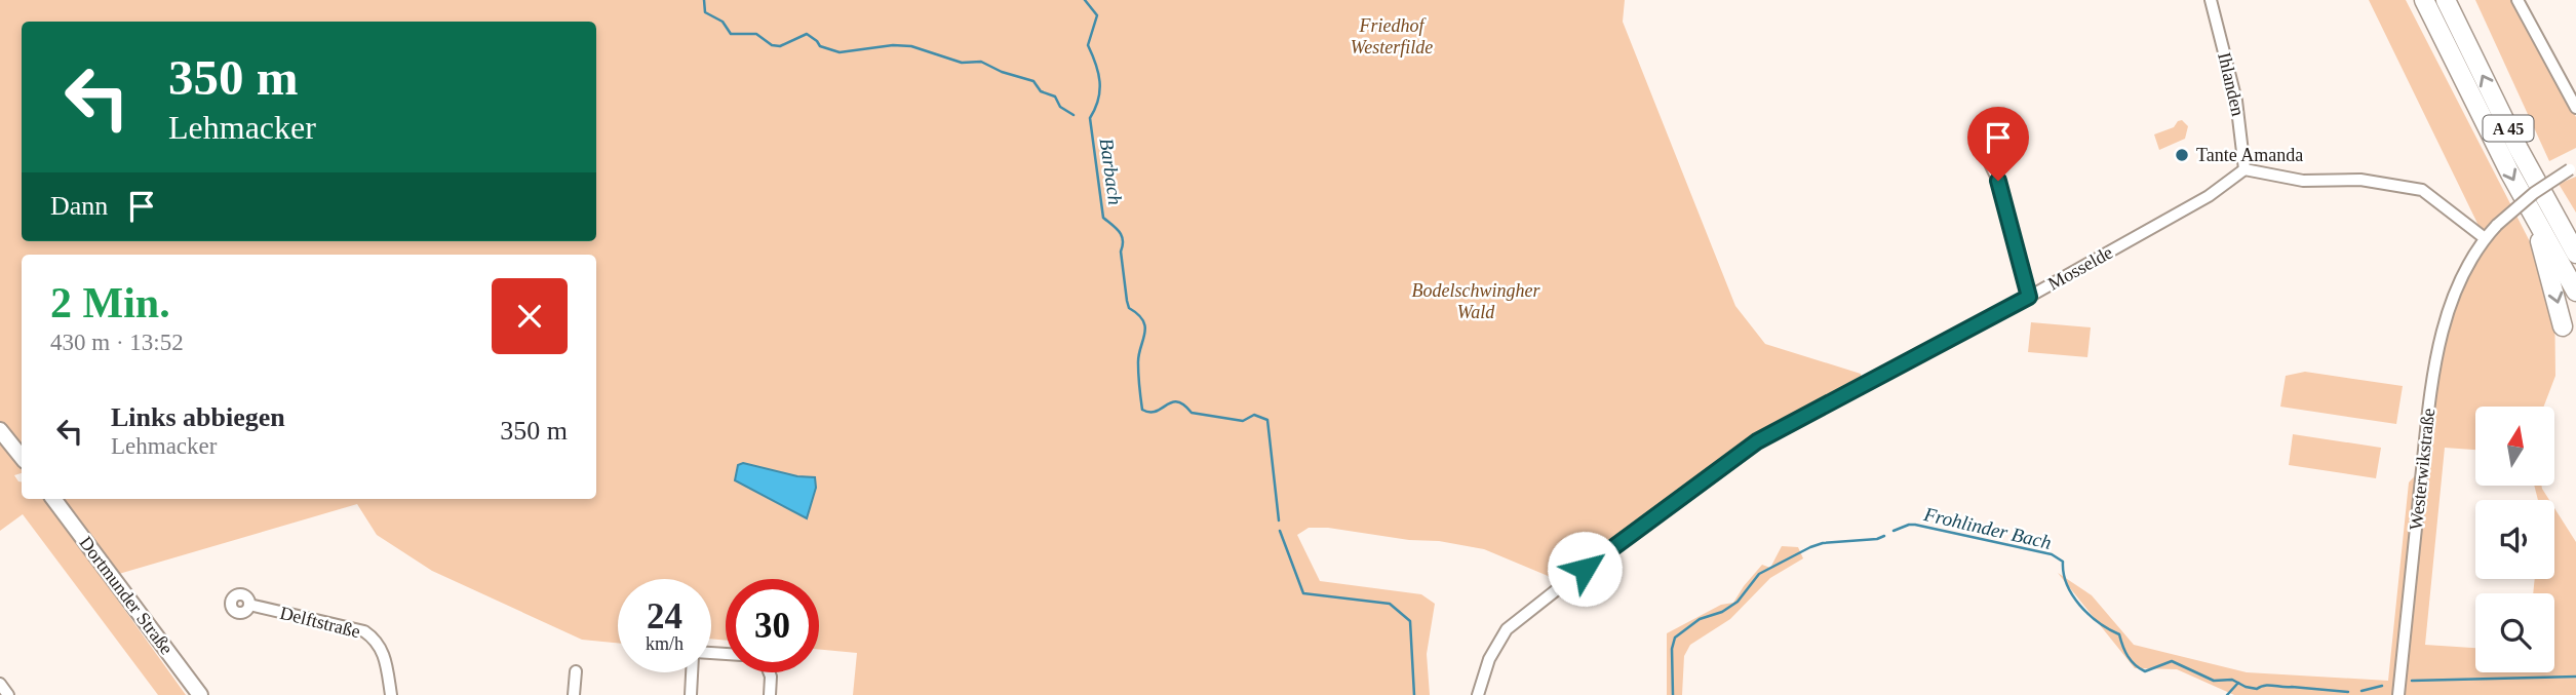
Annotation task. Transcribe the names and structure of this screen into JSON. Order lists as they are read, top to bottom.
{
  "streets": {
    "highway": ["A 45"],
    "main road": ["Dortmunder Straße"],
    "street": [
      "Ihlanden",
      "Mosselde",
      "Westerwikstraße",
      "Delftstraße"
    ]
  },
  "crossings": [
    ["Ihlanden", "Mosselde"]
  ],
  "water": ["Barbach", "Frohlinder Bach"],
  "parks": ["Friedhof Westerfilde", "Bodelschwingher Wald"],
  "places": ["Tante Amanda"],
  "north": "top",
  "page": {
    "turn": ["350 m", "Lehmacker"],
    "then": "Dann",
    "heading": ["2 Min.", "430 m · 13:52"],
    "list": [
      {
        "name": "Links abbiegen",
        "note": "Lehmacker",
        "value": "350 m"
      }
    ],
    "speed": "24 km/h",
    "limit": "30"
  }
}
